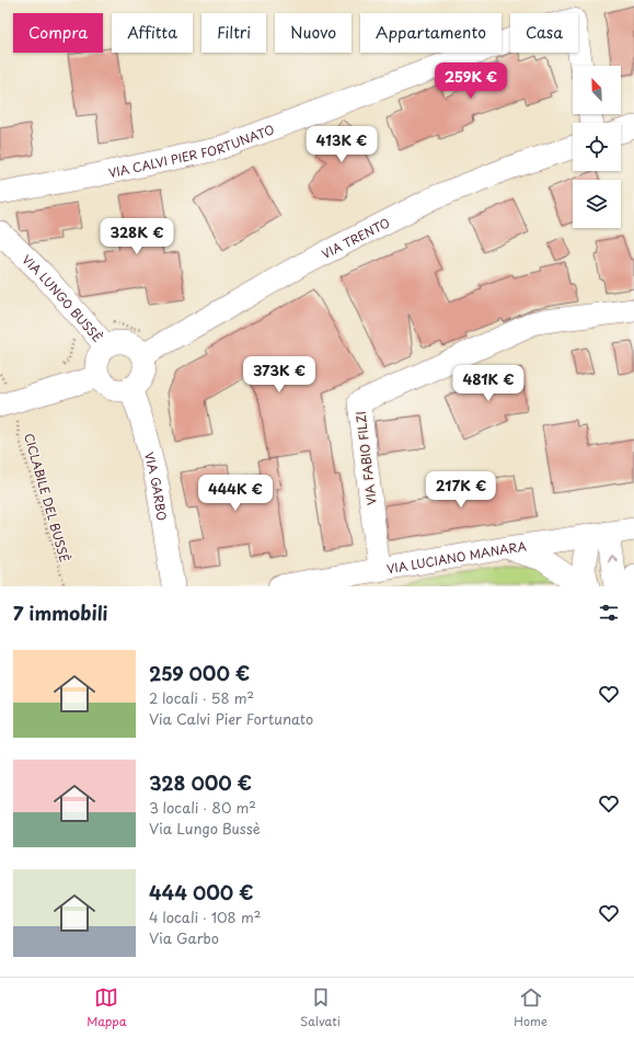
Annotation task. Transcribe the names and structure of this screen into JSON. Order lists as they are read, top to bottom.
{
  "streets": {
    "street": [
      "VIA CALVI PIER FORTUNATO",
      "VIA TRENTO",
      "VIA LUNGO BUSSÈ",
      "VIA FABIO FILZI",
      "VIA GARBO",
      "VIA LUCIANO MANARA"
    ],
    "path": ["CICLABILE DEL BUSSÈ"]
  },
  "crossings": [
    ["VIA TRENTO", "VIA LUNGO BUSSÈ"],
    ["VIA TRENTO", "VIA GARBO"],
    ["VIA LUNGO BUSSÈ", "VIA GARBO"],
    ["VIA FABIO FILZI", "VIA LUCIANO MANARA"]
  ],
  "north": "top left",
  "page": {
    "chip": [
      "Compra",
      "Affitta",
      "Filtri",
      "Nuovo",
      "Appartamento",
      "Casa"
    ],
    "price": [
      "259K €",
      "413K €",
      "328K €",
      "373K €",
      "481K €",
      "217K €",
      "444K €"
    ],
    "heading": "7 immobili",
    "list": [
      {
        "name": "259 000 €",
        "note": "2 locali · 58 m² · Via Calvi Pier Fortunato"
      },
      {
        "name": "328 000 €",
        "note": "3 locali · 80 m² · Via Lungo Bussè"
      },
      {
        "name": "444 000 €",
        "note": "4 locali · 108 m² · Via Garbo"
      }
    ],
    "tabs": ["Mappa", "Salvati", "Home"]
  }
}
